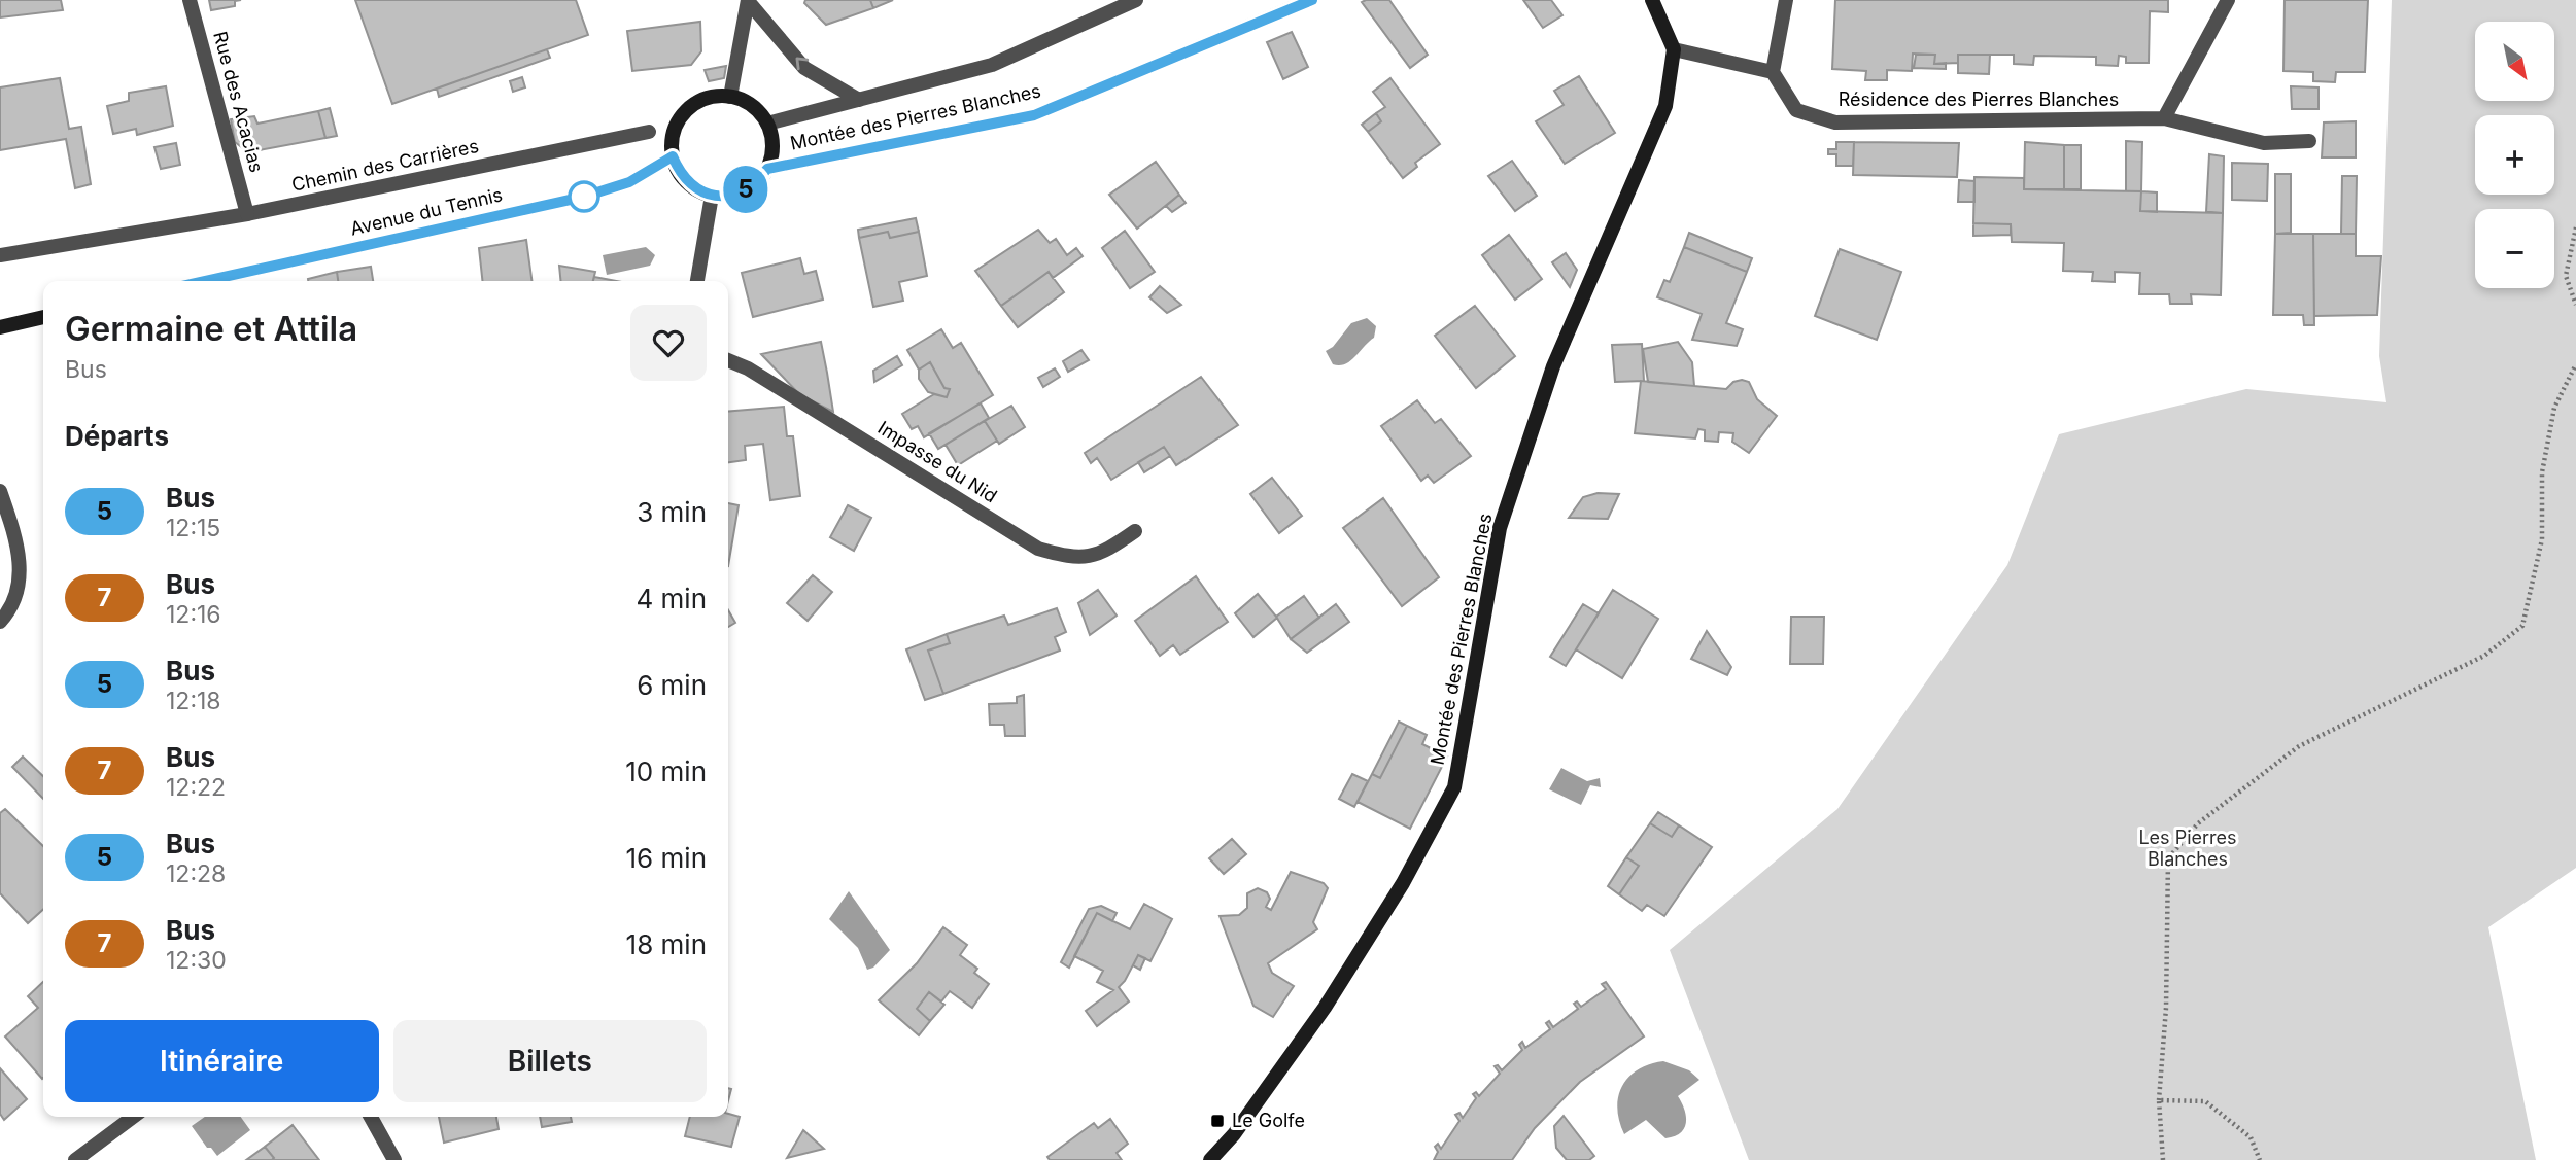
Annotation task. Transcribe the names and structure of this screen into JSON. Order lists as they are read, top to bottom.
{
  "streets": {
    "street": [
      "Résidence des Pierres Blanches",
      "Rue des Acacias",
      "Montée des Pierres Blanches",
      "Chemin des Carrières",
      "Avenue du Tennis",
      "Impasse du Nid"
    ]
  },
  "crossings": [
    ["Rue des Acacias", "Chemin des Carrières"],
    ["Montée des Pierres Blanches", "Avenue du Tennis"]
  ],
  "parks": ["Les Pierres Blanches"],
  "places": {
    "transit": ["Le Golfe"]
  },
  "lines": ["bus line 5"],
  "north": "bottom right",
  "page": {
    "on_map": "5",
    "map_buttons": ["+", "−"],
    "heading": [
      ["Germaine et Attila", "Bus"],
      "Départs"
    ],
    "list": [
      {
        "mark": "5",
        "name": "Bus",
        "note": "12:15",
        "value": "3 min"
      },
      {
        "mark": "7",
        "name": "Bus",
        "note": "12:16",
        "value": "4 min"
      },
      {
        "mark": "5",
        "name": "Bus",
        "note": "12:18",
        "value": "6 min"
      },
      {
        "mark": "7",
        "name": "Bus",
        "note": "12:22",
        "value": "10 min"
      },
      {
        "mark": "5",
        "name": "Bus",
        "note": "12:28",
        "value": "16 min"
      },
      {
        "mark": "7",
        "name": "Bus",
        "note": "12:30",
        "value": "18 min"
      }
    ],
    "buttons": ["Itinéraire", "Billets"]
  }
}
